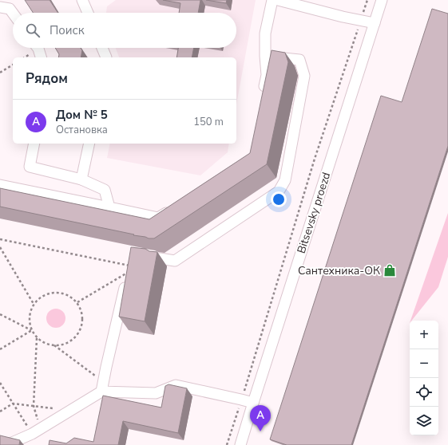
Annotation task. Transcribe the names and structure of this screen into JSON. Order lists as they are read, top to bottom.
{
  "streets": {
    "street": ["Bitsevsky proezd"]
  },
  "places": {
    "shop": ["Сантехника-ОК"]
  },
  "page": {
    "search": "Поиск",
    "heading": "Рядом",
    "list": [
      {
        "mark": "A",
        "name": "Дом № 5",
        "note": "Остановка",
        "value": "150 m"
      }
    ],
    "map_buttons": ["+", "−"],
    "pins": "A"
  }
}
